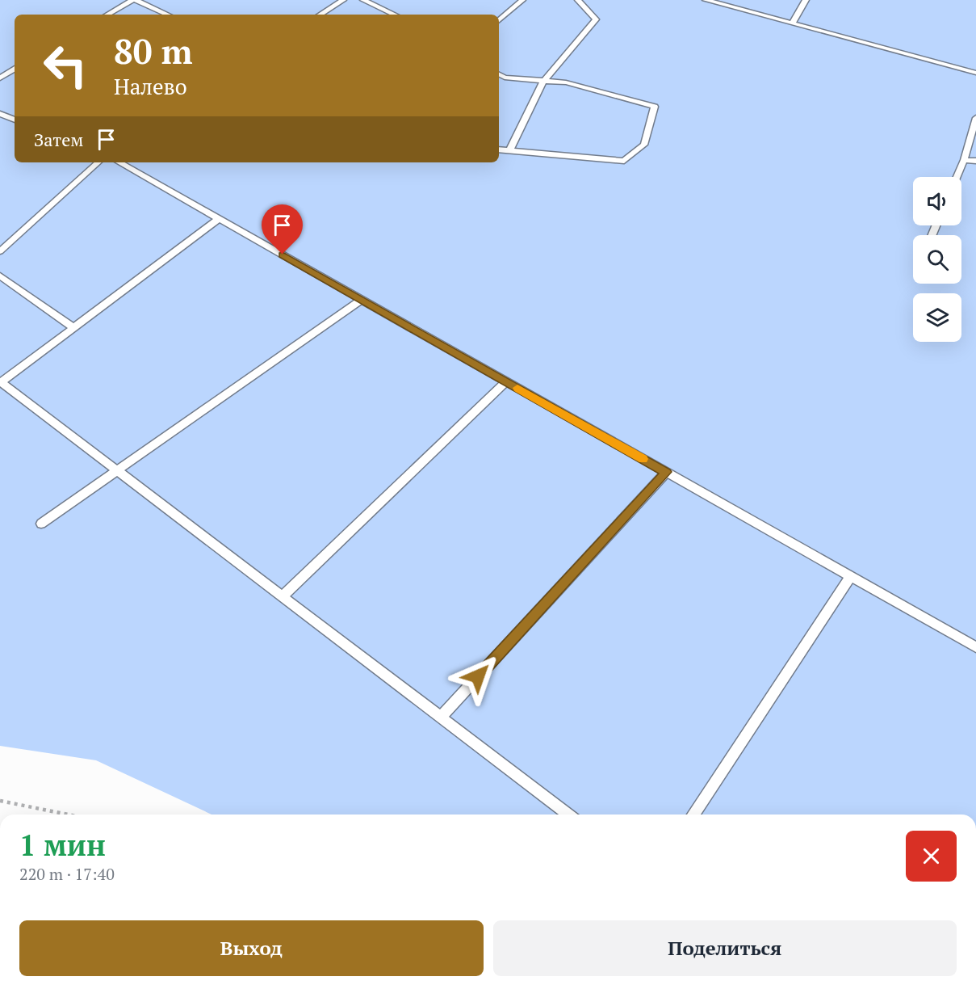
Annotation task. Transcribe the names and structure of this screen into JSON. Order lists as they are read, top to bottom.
{
  "page": {
    "turn": ["80 m", "Налево"],
    "then": "Затем",
    "heading": ["1 мин", "220 m · 17:40"],
    "buttons": ["Выход", "Поделиться"]
  }
}
